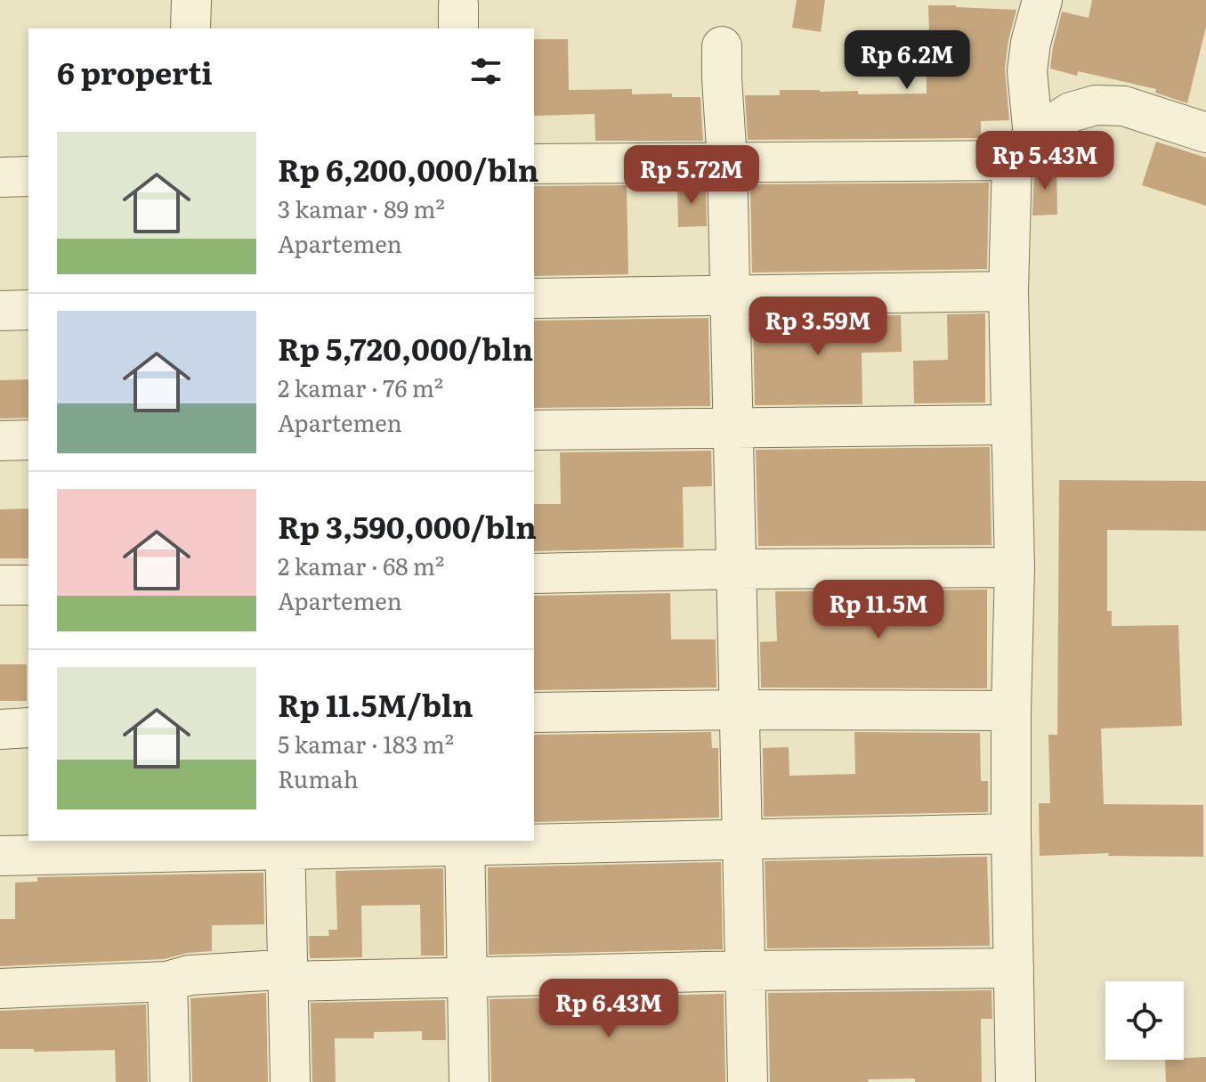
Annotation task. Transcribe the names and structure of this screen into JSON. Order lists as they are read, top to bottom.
{
  "page": {
    "heading": "6 properti",
    "price": [
      "Rp 6.2M",
      "Rp 5.43M",
      "Rp 5.72M",
      "Rp 3.59M",
      "Rp 11.5M",
      "Rp 6.43M"
    ],
    "list": [
      {
        "name": "Rp 6,200,000/bln",
        "note": "3 kamar · 89 m² · Apartemen"
      },
      {
        "name": "Rp 5,720,000/bln",
        "note": "2 kamar · 76 m² · Apartemen"
      },
      {
        "name": "Rp 3,590,000/bln",
        "note": "2 kamar · 68 m² · Apartemen"
      },
      {
        "name": "Rp 11.5M/bln",
        "note": "5 kamar · 183 m² · Rumah"
      }
    ]
  }
}
